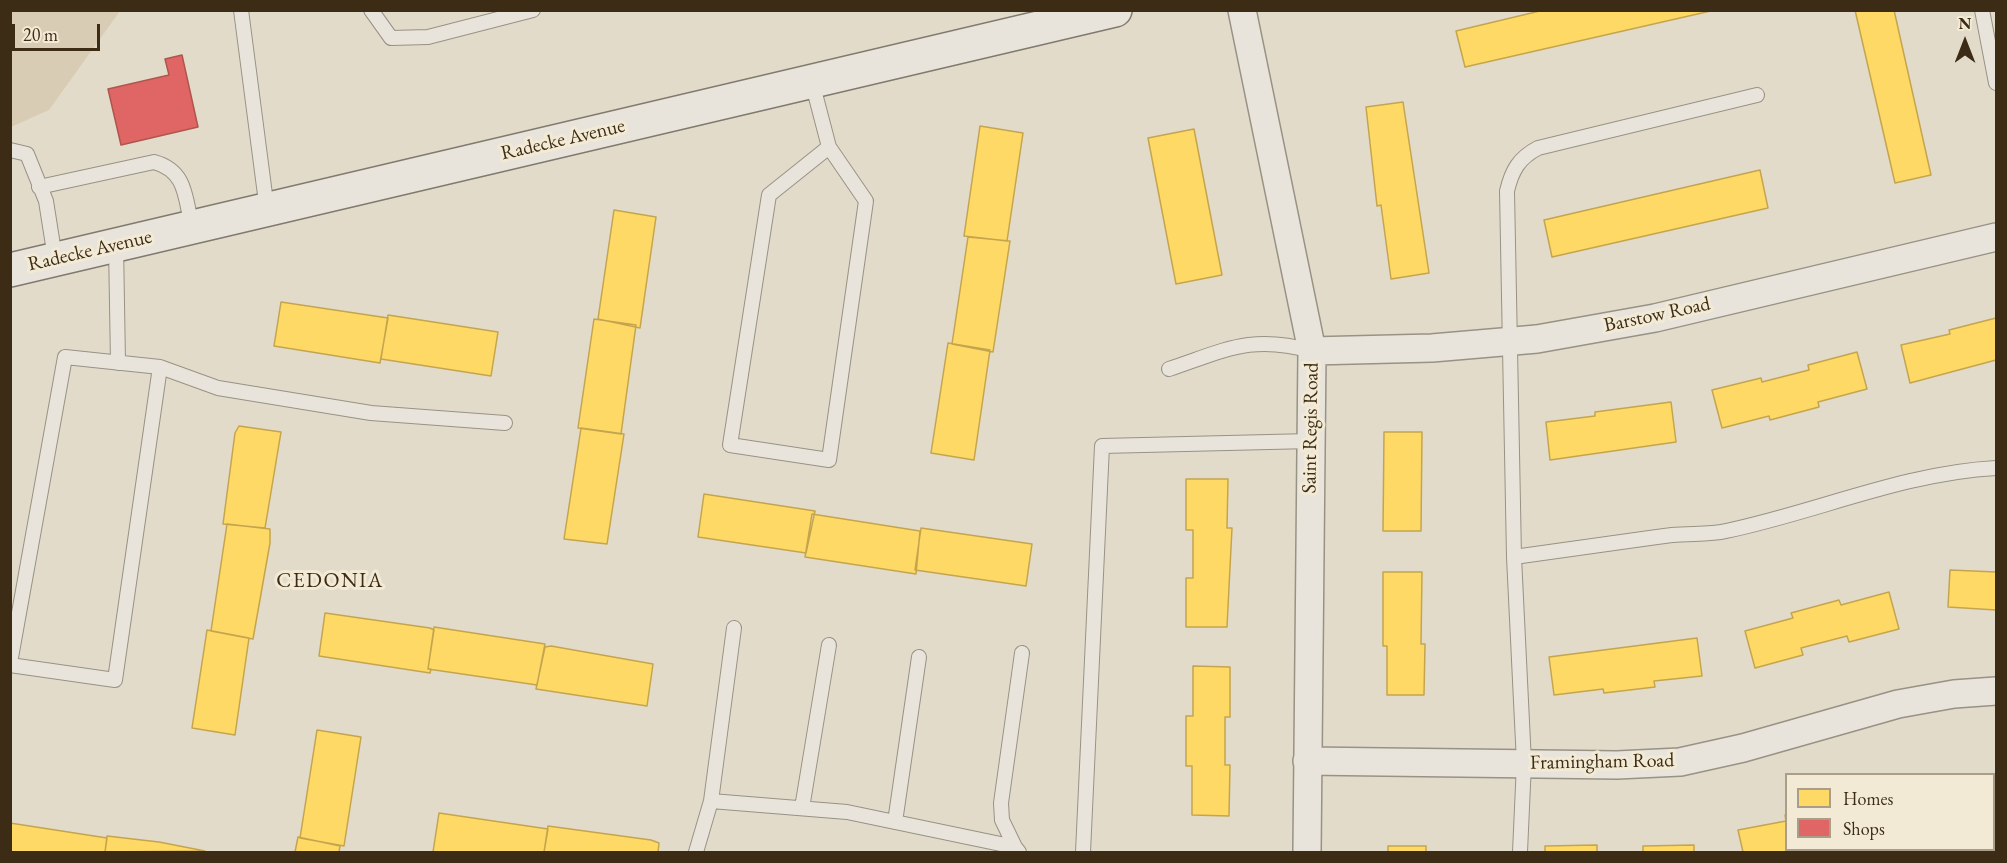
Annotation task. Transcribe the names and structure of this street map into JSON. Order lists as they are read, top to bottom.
{
  "streets": {
    "street": [
      "Radecke Avenue",
      "Barstow Road",
      "Saint Regis Road",
      "Framingham Road"
    ]
  },
  "crossings": [
    ["Barstow Road", "Saint Regis Road"],
    ["Saint Regis Road", "Framingham Road"]
  ],
  "districts": ["CEDONIA"],
  "legend": ["Homes", "Shops"],
  "scale_bar": "20 m",
  "north": "top"
}
